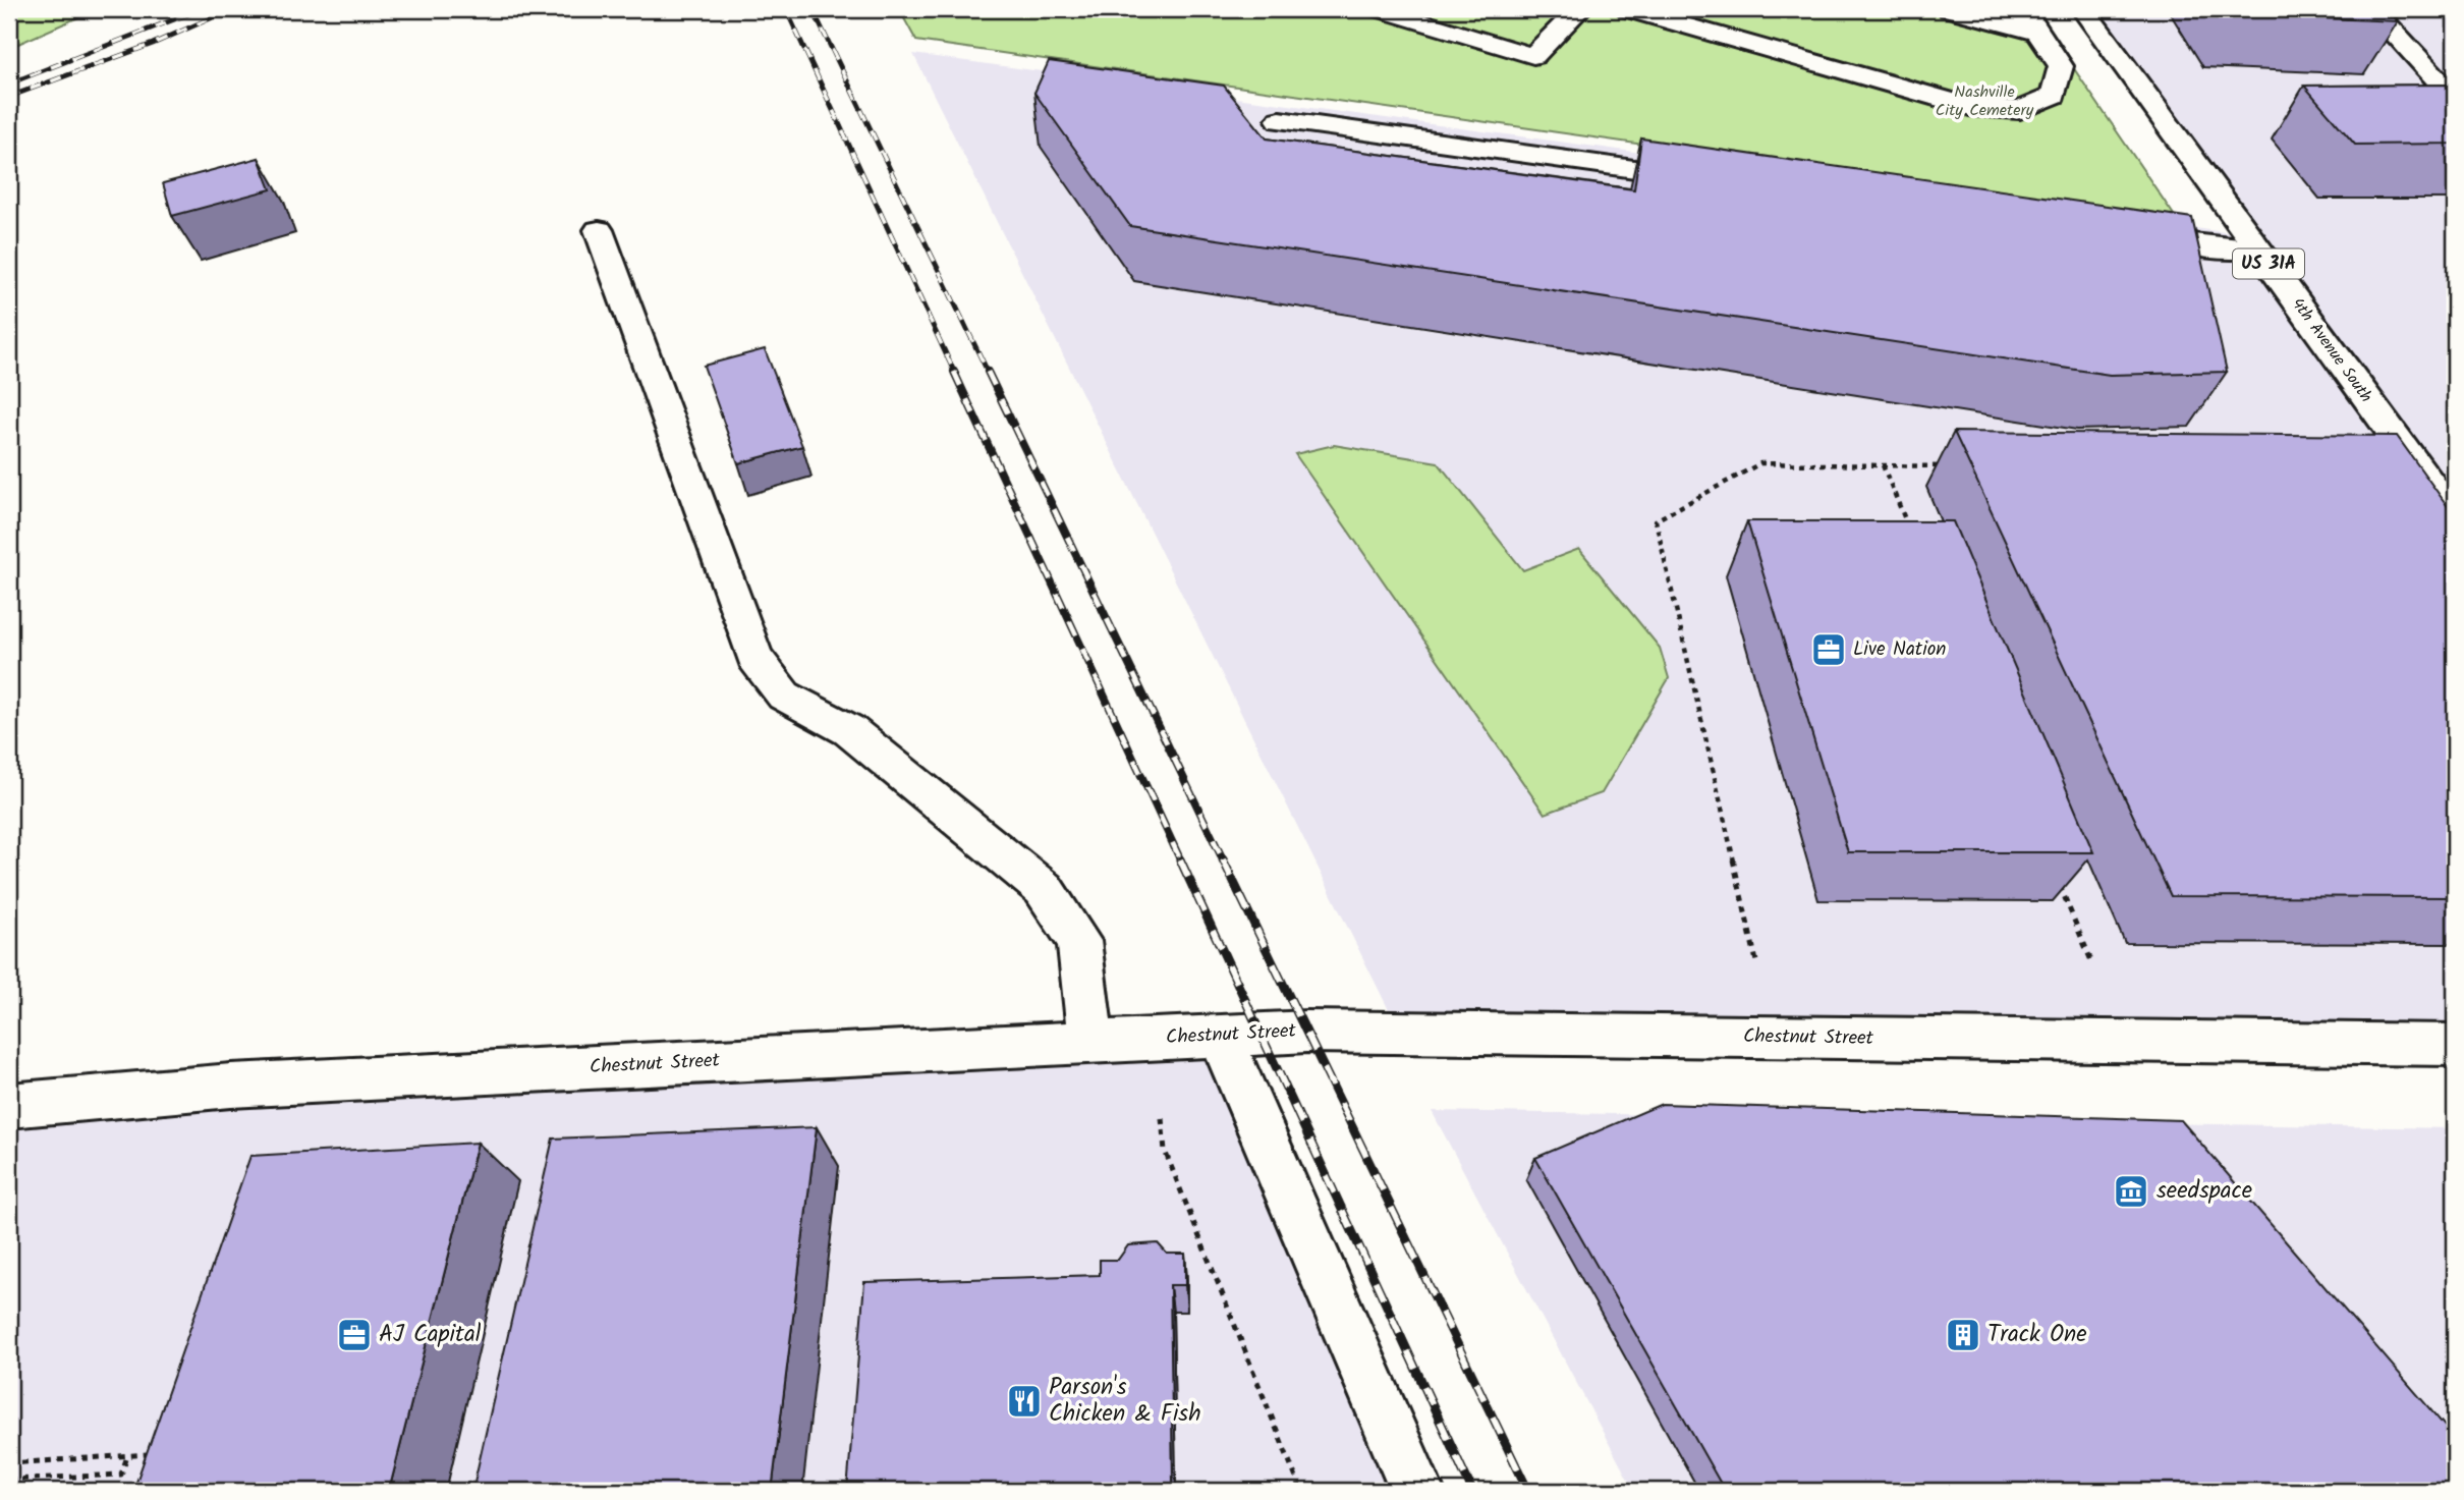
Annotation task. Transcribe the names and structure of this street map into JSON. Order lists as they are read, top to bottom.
{
  "streets": {
    "street": ["US 31A", "4th Avenue South", "Chestnut Street"]
  },
  "parks": ["Nashville City Cemetery"],
  "places": {
    "office": ["Live Nation", "AJ Capital"],
    "museum": ["seedspace"],
    "building": ["Track One"],
    "restaurant": ["Parson's Chicken & Fish"]
  }
}
